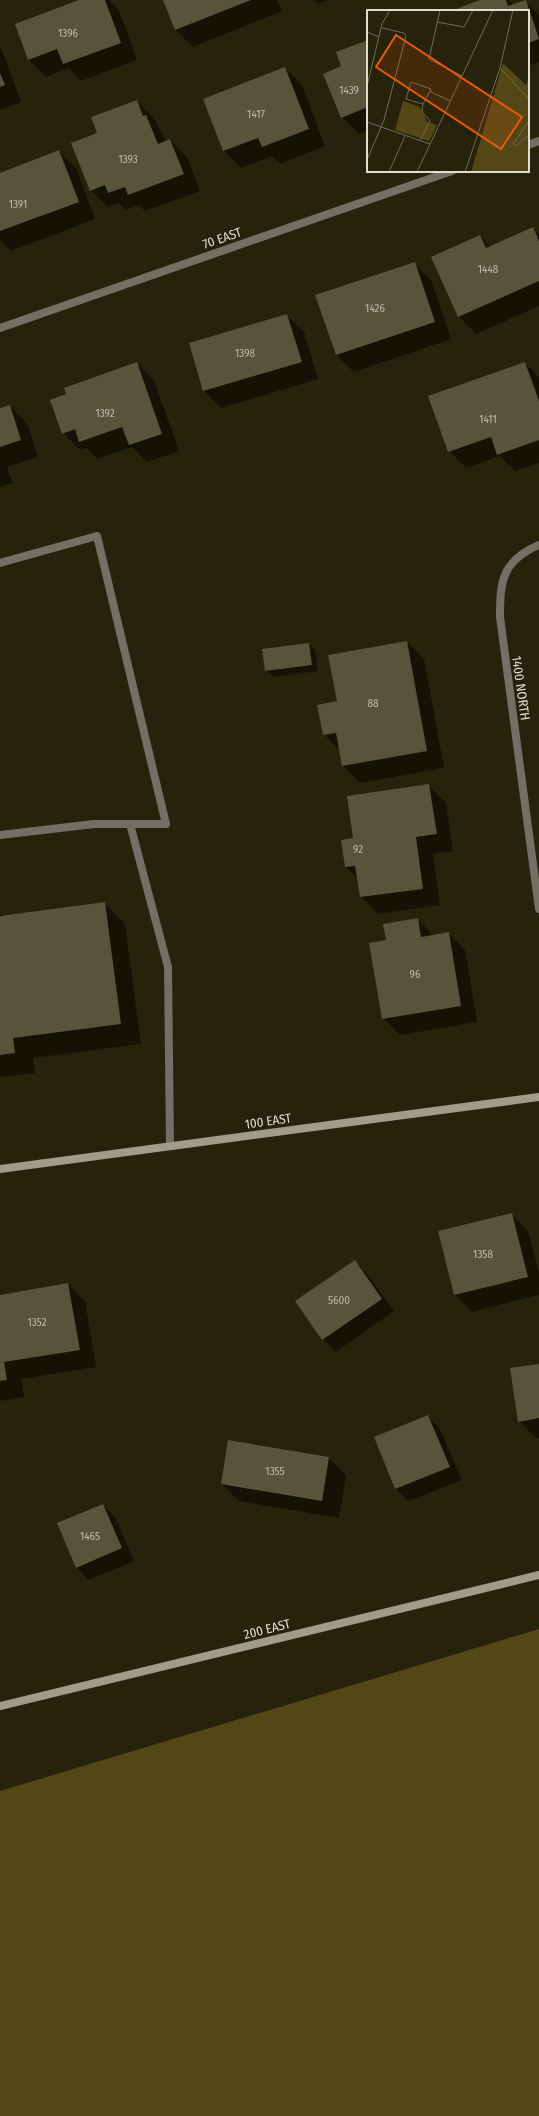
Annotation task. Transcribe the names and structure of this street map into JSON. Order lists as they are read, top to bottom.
{
  "streets": {
    "street": [
      "70 EAST",
      "1400 NORTH",
      "100 EAST",
      "200 EAST"
    ]
  },
  "house_numbers": [
    "1396",
    "1439",
    "1417",
    "1393",
    "1391",
    "1448",
    "1426",
    "1398",
    "1392",
    "1411",
    "88",
    "92",
    "96",
    "1358",
    "5600",
    "1352",
    "1355",
    "1465"
  ]
}
